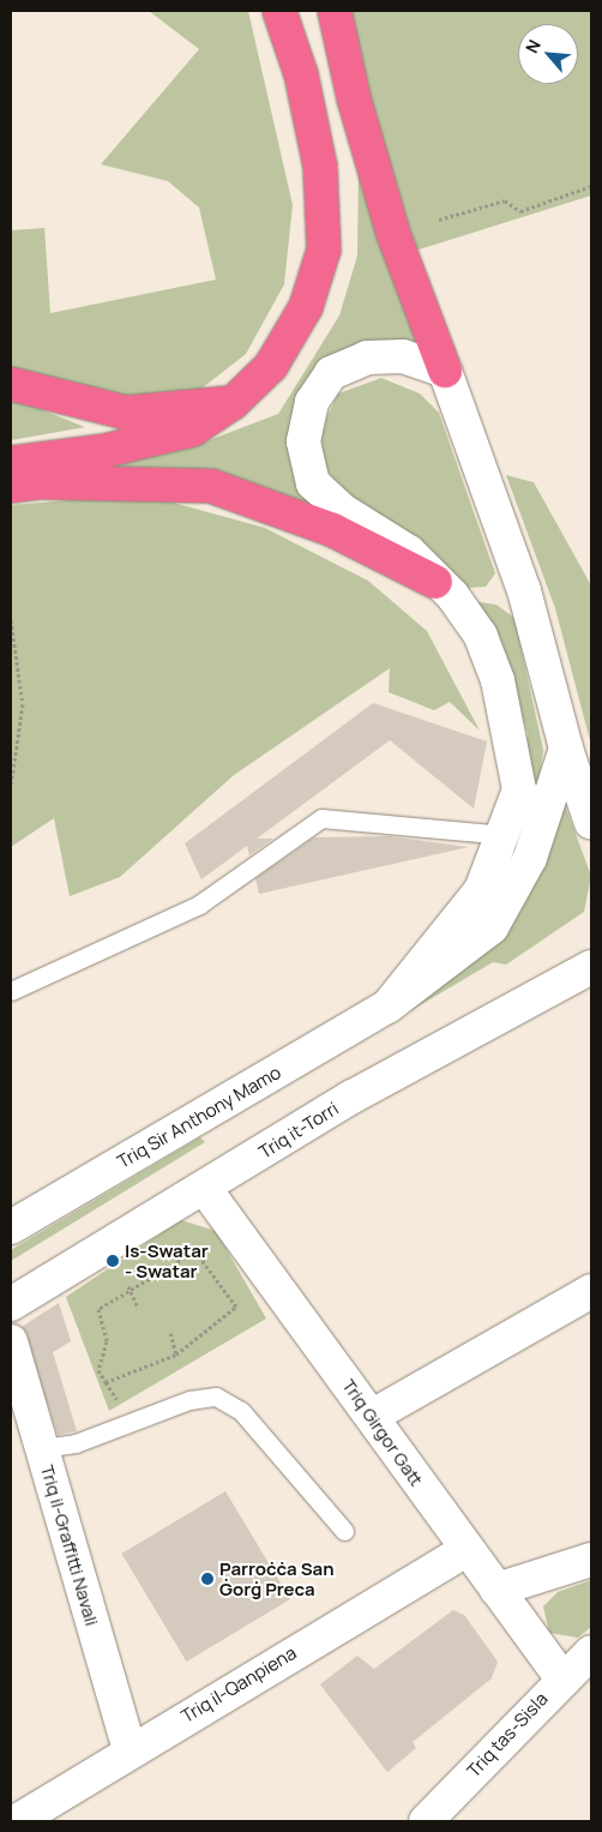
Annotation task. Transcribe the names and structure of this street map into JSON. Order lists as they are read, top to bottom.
{
  "streets": {
    "street": [
      "Triq Sir Anthony Mamo",
      "Triq it-Torri",
      "Triq Girgor Gatt",
      "Triq il-Graffitti Navali",
      "Triq il-Qanpiena",
      "Triq tas-Sisla"
    ]
  },
  "crossings": [
    ["Triq it-Torri", "Triq Girgor Gatt"],
    ["Triq Girgor Gatt", "Triq il-Qanpiena"],
    ["Triq Girgor Gatt", "Triq tas-Sisla"],
    ["Triq il-Graffitti Navali", "Triq il-Qanpiena"]
  ],
  "places": ["Is-Swatar - Swatar", "Parroċċa San Ġorġ Preca"],
  "north": "top left"
}
